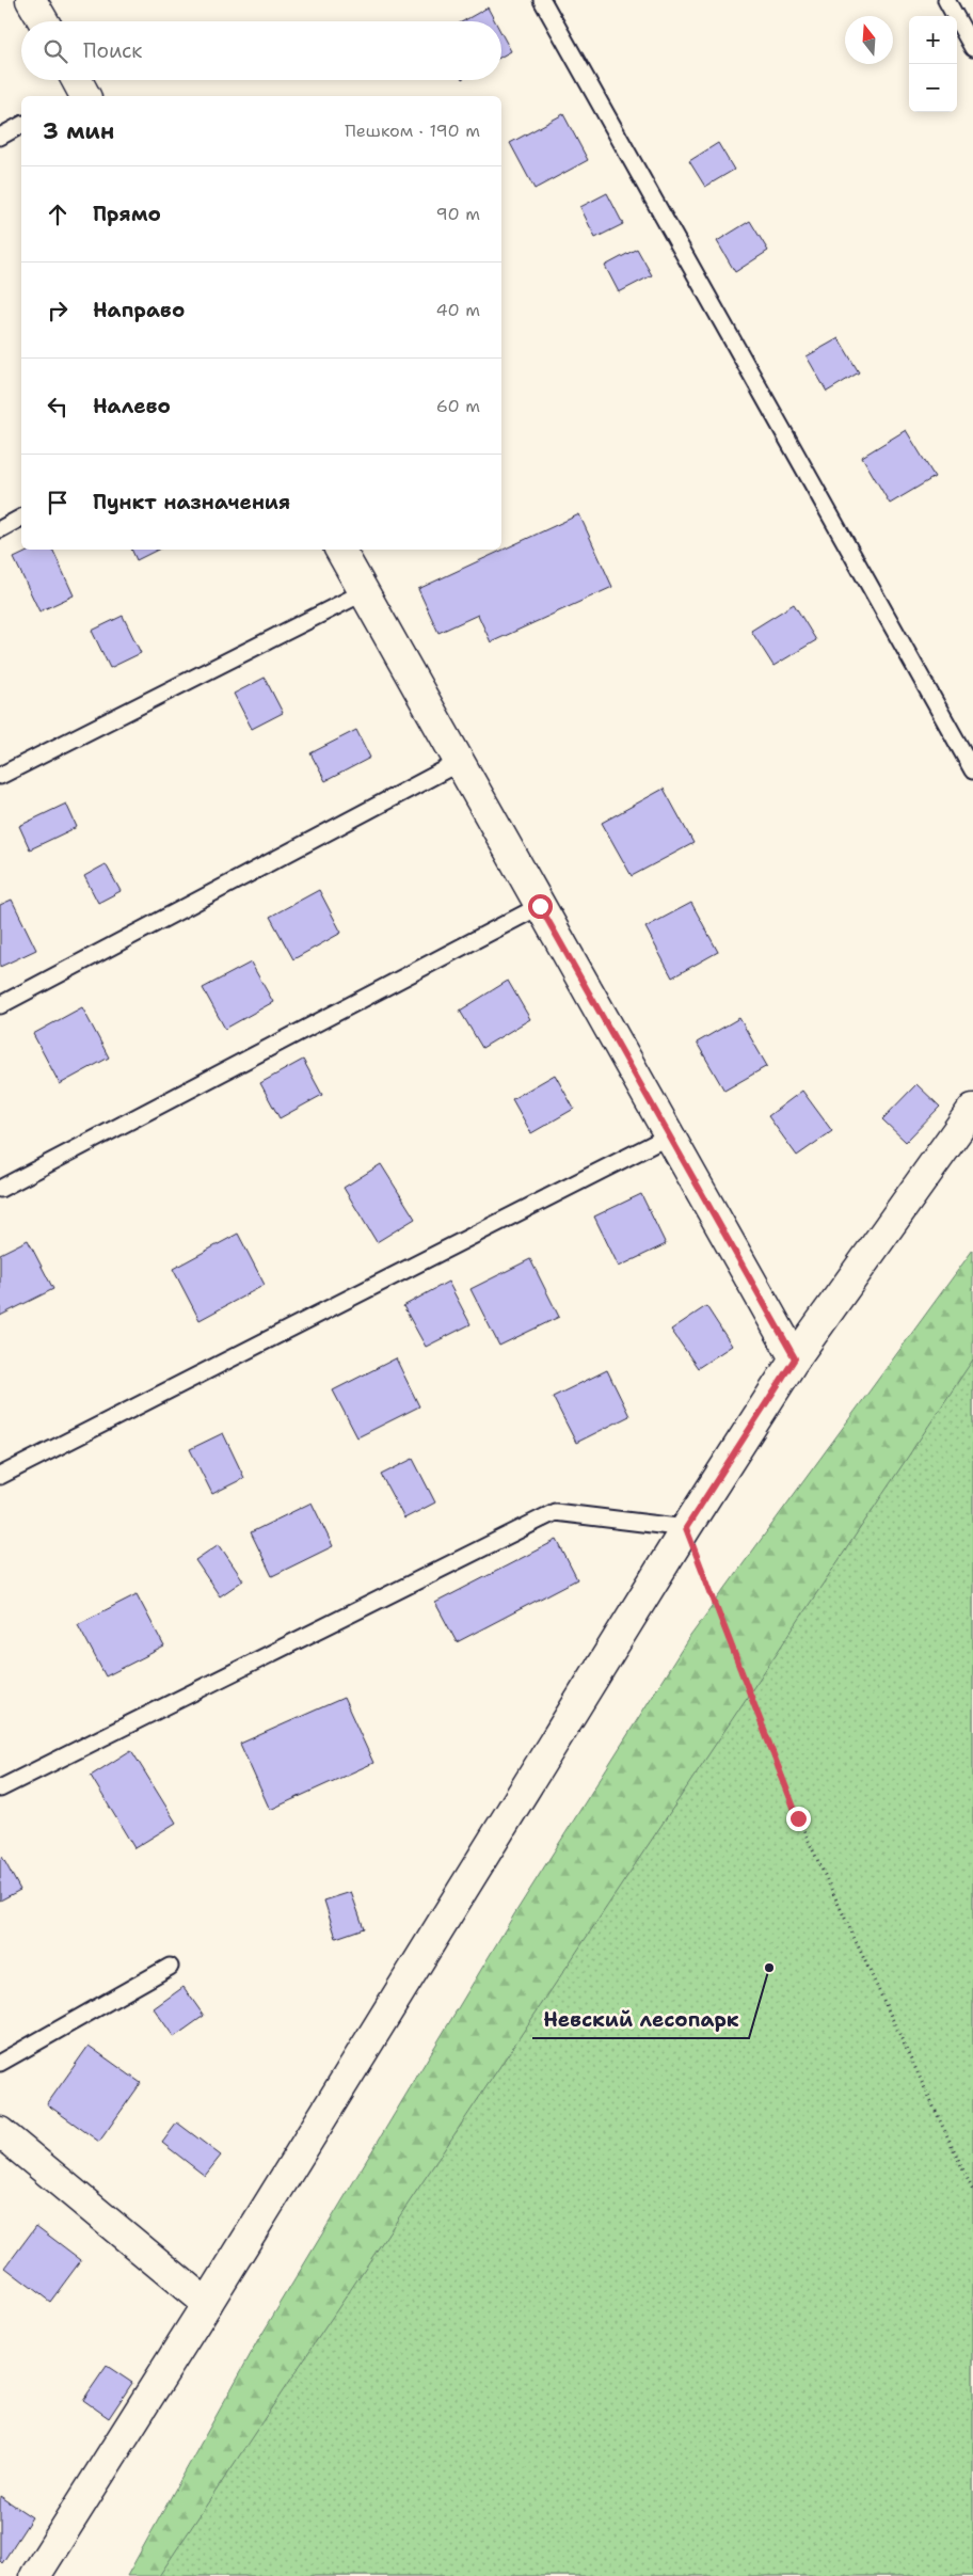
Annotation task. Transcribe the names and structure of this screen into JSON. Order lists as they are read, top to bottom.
{
  "places": ["Невский лесопарк"],
  "north": "top",
  "page": {
    "map_buttons": ["+", "−"],
    "search": "Поиск",
    "heading": ["3 мин", "Пешком · 190 m"],
    "list": [
      ["Прямо", "90 m"],
      ["Направо", "40 m"],
      ["Налево", "60 m"],
      "Пункт назначения"
    ]
  }
}
